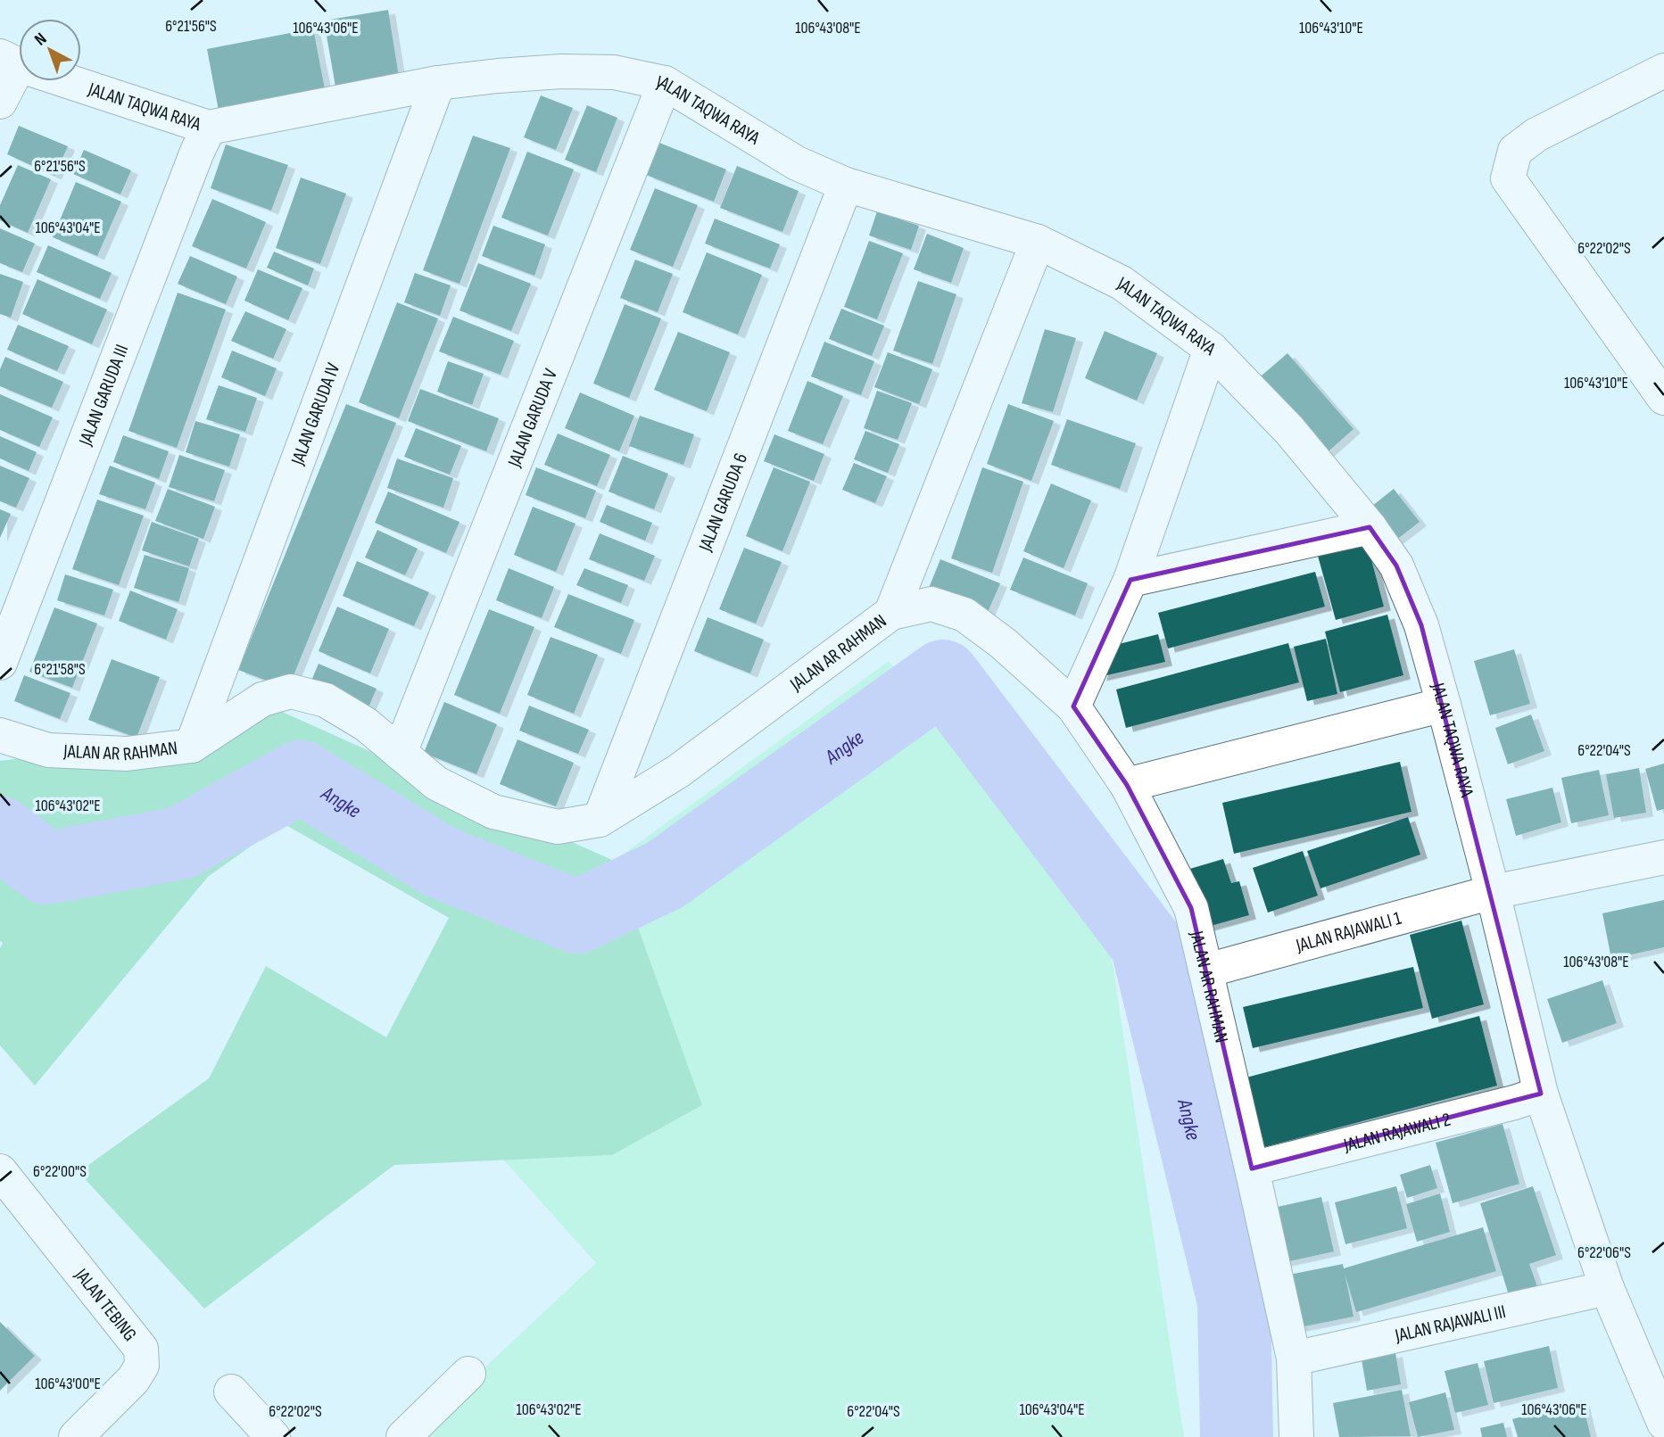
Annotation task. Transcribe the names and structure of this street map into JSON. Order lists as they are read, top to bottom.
{
  "streets": {
    "street": [
      "JALAN TAQWA RAYA",
      "JALAN GARUDA III",
      "JALAN GARUDA IV",
      "JALAN GARUDA V",
      "JALAN GARUDA 6",
      "JALAN AR RAHMAN",
      "JALAN RAJAWALI 1",
      "JALAN RAJAWALI 2",
      "JALAN TEBING",
      "JALAN RAJAWALI III"
    ]
  },
  "crossings": [
    ["JALAN TAQWA RAYA", "JALAN GARUDA III"],
    ["JALAN TAQWA RAYA", "JALAN GARUDA IV"],
    ["JALAN TAQWA RAYA", "JALAN GARUDA V"],
    ["JALAN TAQWA RAYA", "JALAN GARUDA 6"],
    ["JALAN TAQWA RAYA", "JALAN RAJAWALI 1"],
    ["JALAN TAQWA RAYA", "JALAN RAJAWALI 2"],
    ["JALAN TAQWA RAYA", "JALAN RAJAWALI III"],
    ["JALAN GARUDA IV", "JALAN AR RAHMAN"],
    ["JALAN GARUDA V", "JALAN AR RAHMAN"],
    ["JALAN GARUDA 6", "JALAN AR RAHMAN"],
    ["JALAN AR RAHMAN", "JALAN RAJAWALI 1"],
    ["JALAN AR RAHMAN", "JALAN RAJAWALI 2"],
    ["JALAN AR RAHMAN", "JALAN RAJAWALI III"]
  ],
  "water": ["Angke"],
  "north": "top left",
  "coordinates": [
    "6°21'56\"S",
    "106°43'06\"E",
    "106°43'08\"E",
    "106°43'10\"E",
    "106°43'04\"E",
    "6°22'02\"S",
    "6°21'58\"S",
    "6°22'04\"S",
    "106°43'02\"E",
    "6°22'00\"S",
    "6°22'06\"S",
    "106°43'00\"E"
  ]
}
